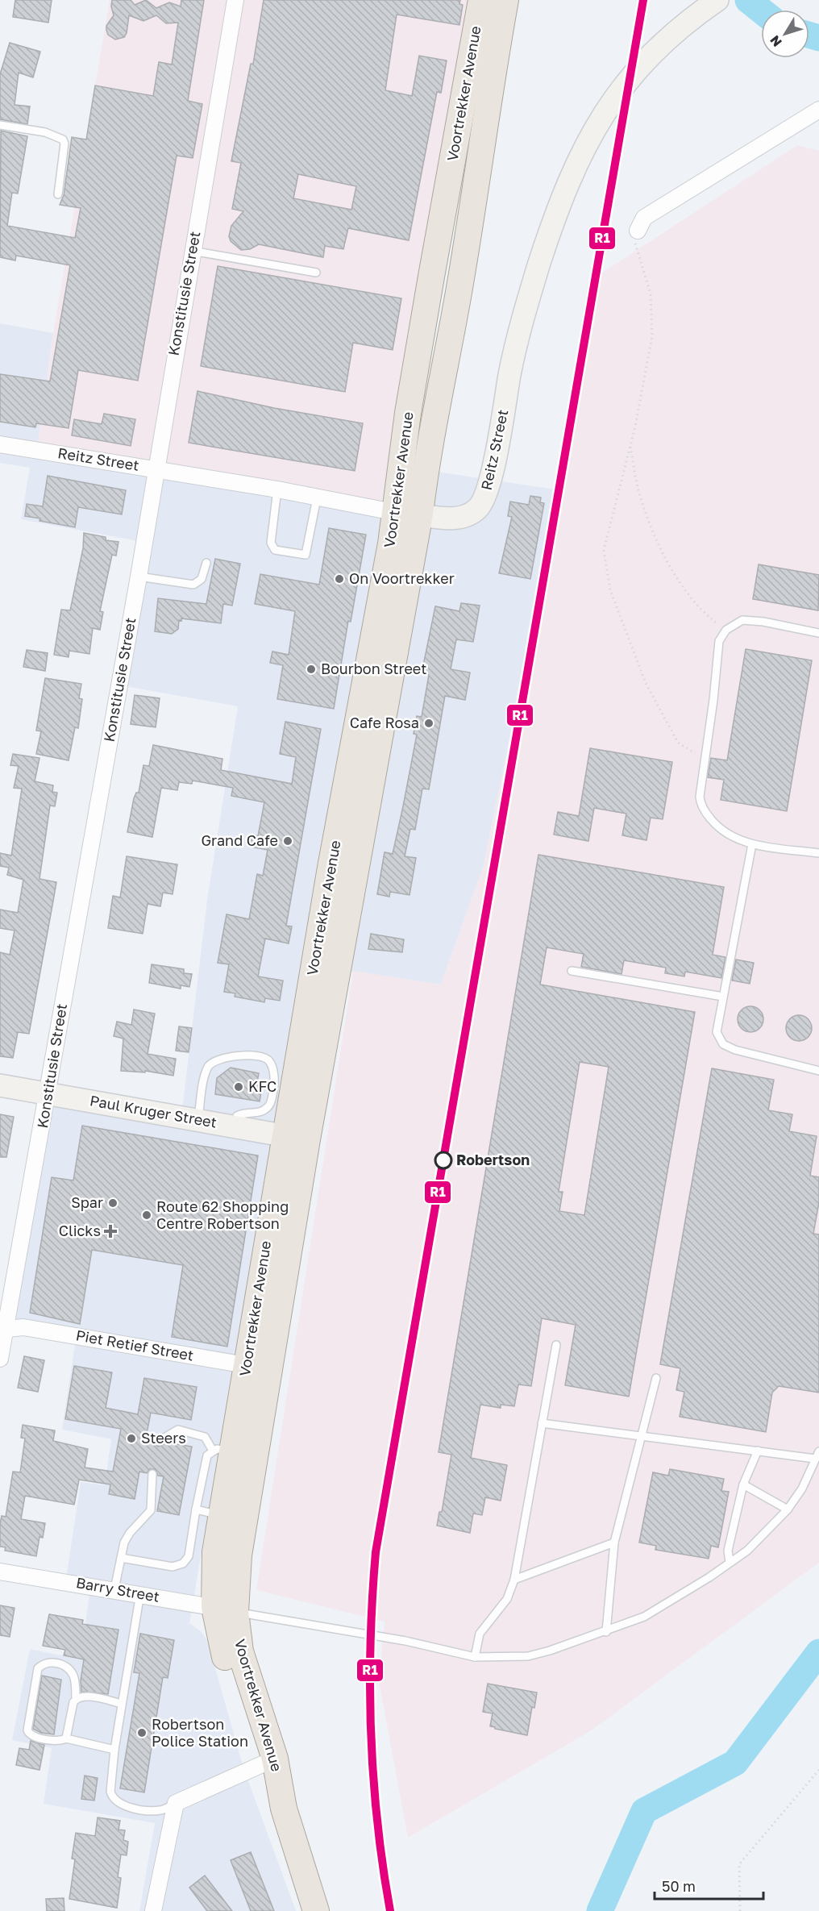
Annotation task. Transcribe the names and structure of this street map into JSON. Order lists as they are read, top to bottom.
{
  "streets": {
    "main road": ["Voortrekker Avenue"],
    "street": [
      "Konstitusie Street",
      "Reitz Street",
      "Paul Kruger Street",
      "Piet Retief Street",
      "Barry Street"
    ]
  },
  "crossings": [
    ["Voortrekker Avenue", "Reitz Street"],
    ["Voortrekker Avenue", "Paul Kruger Street"],
    ["Voortrekker Avenue", "Piet Retief Street"],
    ["Voortrekker Avenue", "Barry Street"],
    ["Konstitusie Street", "Reitz Street"],
    ["Konstitusie Street", "Paul Kruger Street"],
    ["Konstitusie Street", "Piet Retief Street"]
  ],
  "places": {
    "other": [
      "On Voortrekker",
      "Bourbon Street",
      "Cafe Rosa",
      "Grand Cafe",
      "KFC",
      "Robertson",
      "Spar",
      "Route 62 Shopping Centre Robertson",
      "Steers",
      "Robertson Police Station"
    ],
    "health": ["Clicks"]
  },
  "lines": ["transit line R1"],
  "scale_bar": "50 m",
  "north": "bottom left"
}
